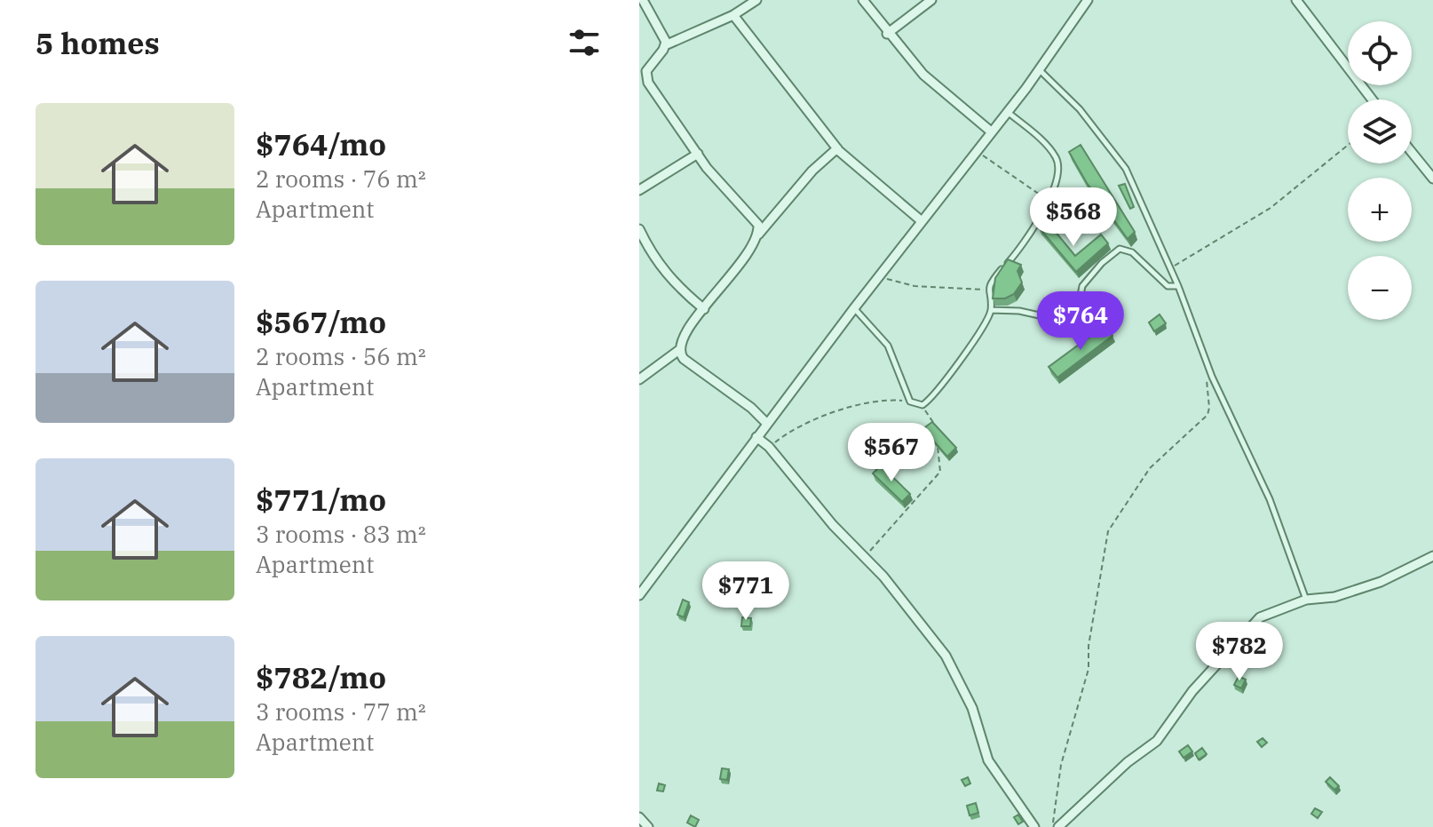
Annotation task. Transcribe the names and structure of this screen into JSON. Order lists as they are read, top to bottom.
{
  "page": {
    "heading": "5 homes",
    "map_buttons": ["+", "−"],
    "list": [
      {
        "name": "$764/mo",
        "note": "2 rooms · 76 m² · Apartment"
      },
      {
        "name": "$567/mo",
        "note": "2 rooms · 56 m² · Apartment"
      },
      {
        "name": "$771/mo",
        "note": "3 rooms · 83 m² · Apartment"
      },
      {
        "name": "$782/mo",
        "note": "3 rooms · 77 m² · Apartment"
      }
    ],
    "price": [
      "$568",
      "$764",
      "$567",
      "$771",
      "$782"
    ]
  }
}
